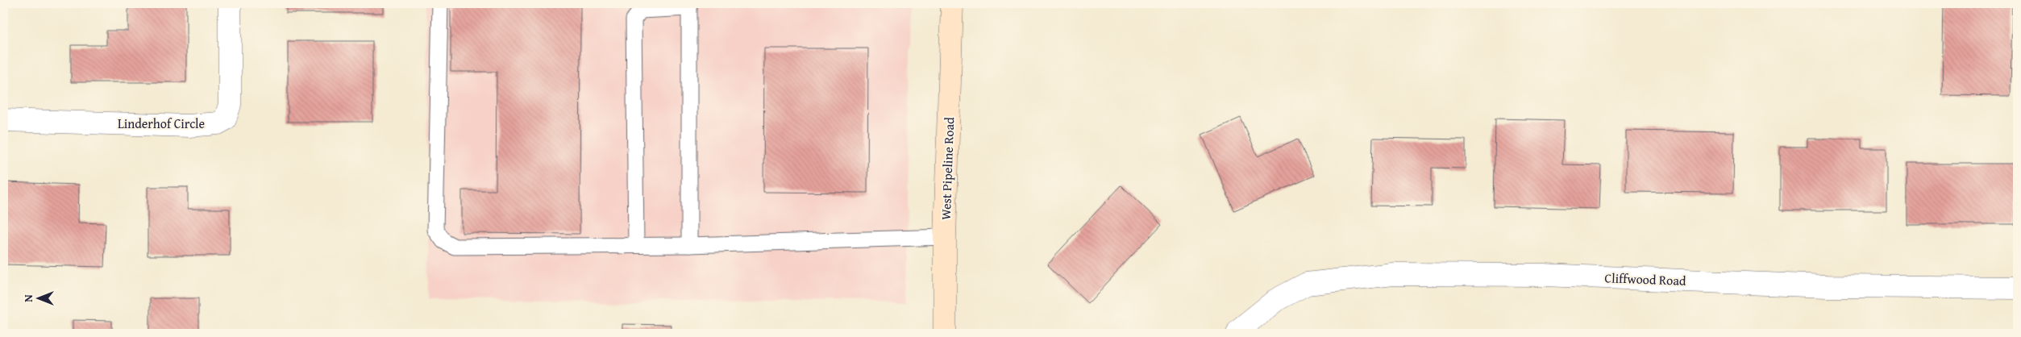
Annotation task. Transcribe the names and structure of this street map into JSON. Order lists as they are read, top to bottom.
{
  "streets": {
    "main road": ["West Pipeline Road"],
    "street": ["Linderhof Circle", "Cliffwood Road"]
  },
  "north": "left"
}
